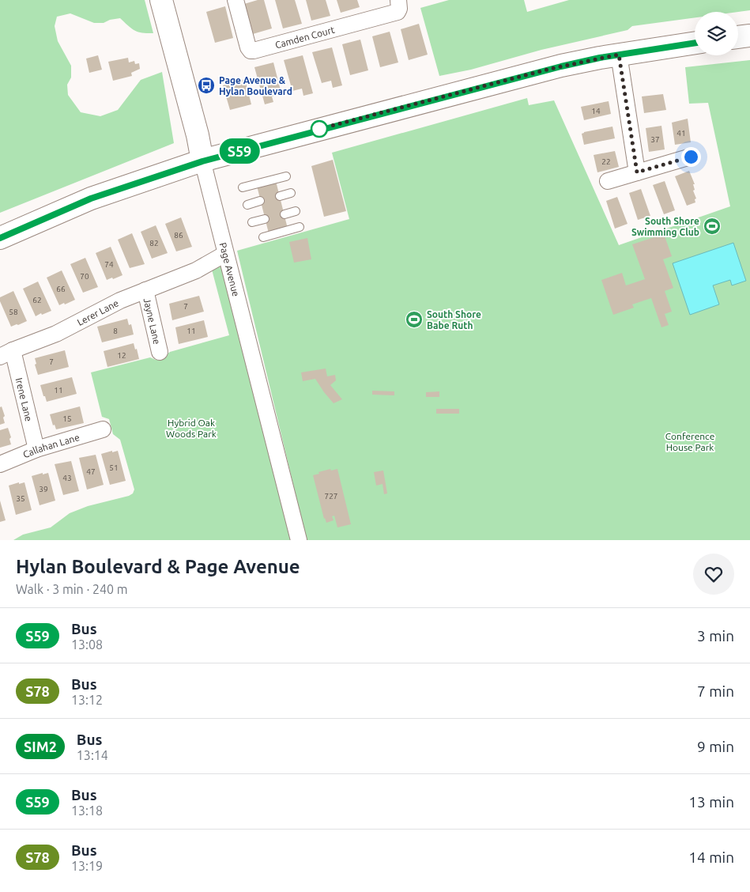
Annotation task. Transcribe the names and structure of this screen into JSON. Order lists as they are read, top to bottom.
{
  "streets": {
    "main road": ["Page Avenue"],
    "street": [
      "Camden Court",
      "Lerer Lane",
      "Jayne Lane",
      "Irene Lane",
      "Callahan Lane"
    ]
  },
  "crossings": [
    ["Page Avenue", "Lerer Lane"],
    ["Lerer Lane", "Jayne Lane"],
    ["Lerer Lane", "Irene Lane"],
    ["Irene Lane", "Callahan Lane"]
  ],
  "parks": ["Hybrid Oak Woods Park", "Conference House Park"],
  "places": {
    "bus stop": ["Page Avenue & Hylan Boulevard"],
    "sports": ["South Shore Swimming Club", "South Shore Babe Ruth"]
  },
  "lines": ["bus line S59"],
  "house_numbers": [
    "14",
    "41",
    "37",
    "22",
    "86",
    "82",
    "74",
    "70",
    "66",
    "62",
    "7",
    "58",
    "8",
    "11",
    "12",
    "7",
    "11",
    "15",
    "51",
    "47",
    "43",
    "39",
    "727",
    "35"
  ],
  "page": {
    "on_map": "S59",
    "heading": ["Hylan Boulevard & Page Avenue", "Walk · 3 min · 240 m"],
    "list": [
      {
        "mark": "S59",
        "name": "Bus",
        "note": "13:08",
        "value": "3 min"
      },
      {
        "mark": "S78",
        "name": "Bus",
        "note": "13:12",
        "value": "7 min"
      },
      {
        "mark": "SIM2",
        "name": "Bus",
        "note": "13:14",
        "value": "9 min"
      },
      {
        "mark": "S59",
        "name": "Bus",
        "note": "13:18",
        "value": "13 min"
      },
      {
        "mark": "S78",
        "name": "Bus",
        "note": "13:19",
        "value": "14 min"
      }
    ]
  }
}
